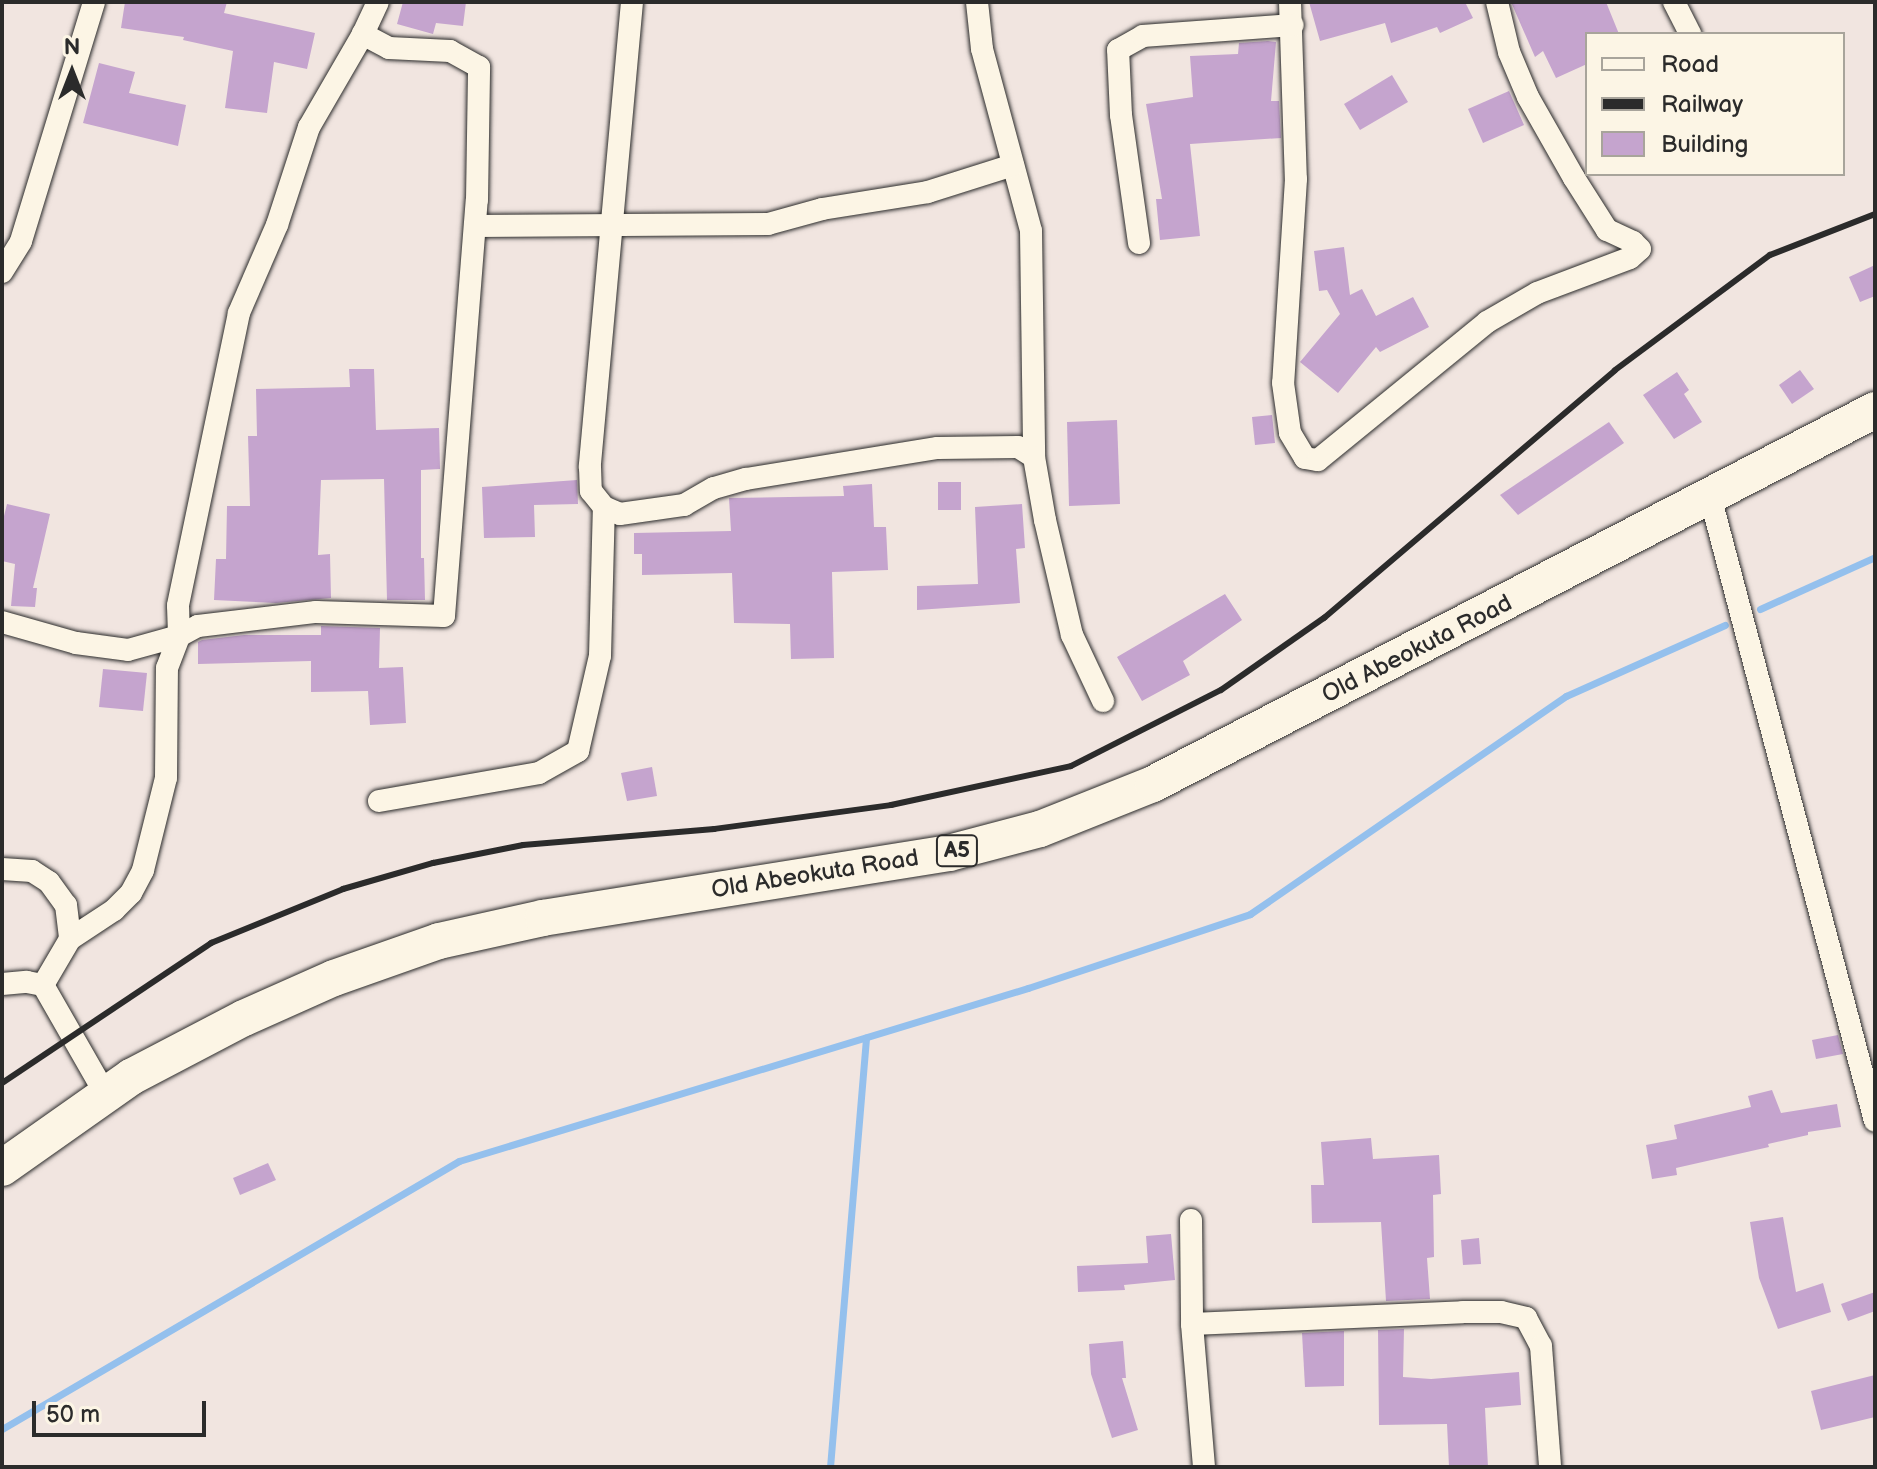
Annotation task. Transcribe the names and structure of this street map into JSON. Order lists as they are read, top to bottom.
{
  "streets": {
    "highway": ["Old Abeokuta Road", "A5"]
  },
  "legend": ["Road", "Railway", "Building"],
  "scale_bar": "50 m",
  "north": "top"
}
